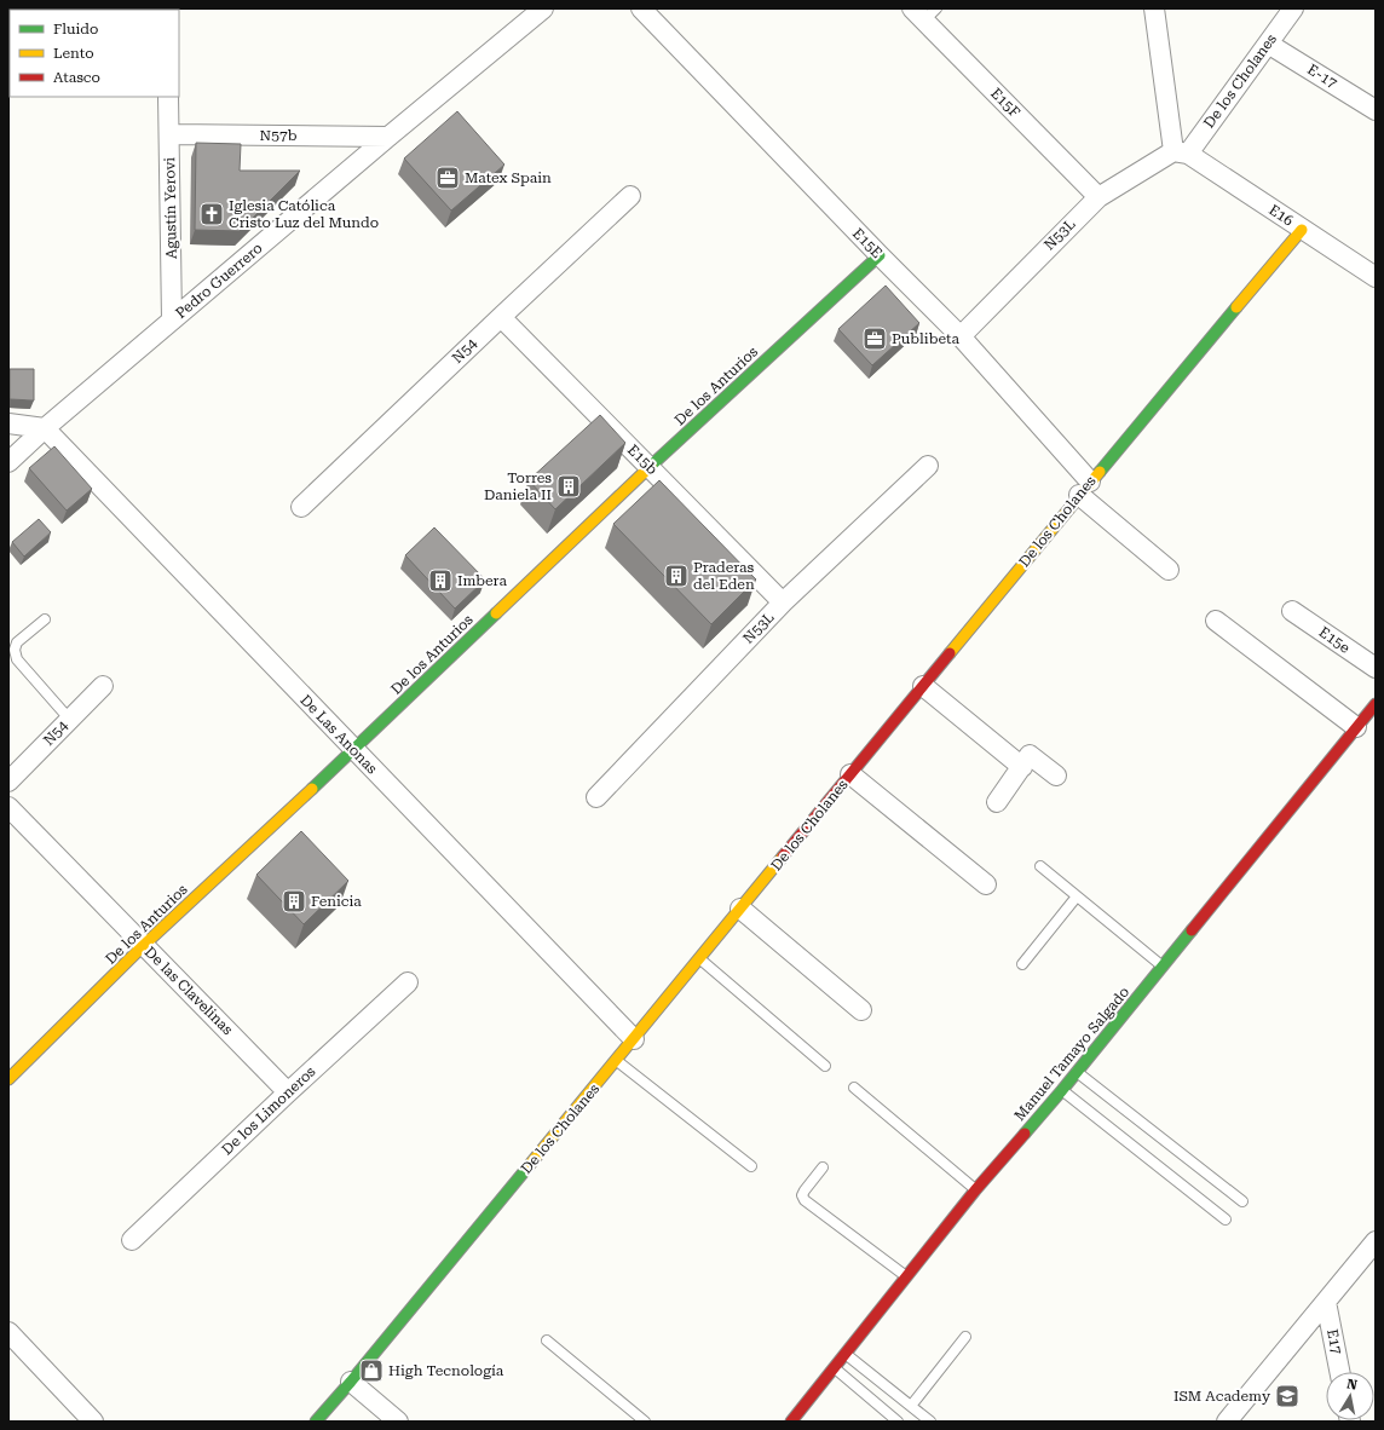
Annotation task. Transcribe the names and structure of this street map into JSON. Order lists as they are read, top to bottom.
{
  "streets": {
    "street": [
      "E-17",
      "De los Cholanes",
      "E15F",
      "N57b",
      "Agustín Yerovi",
      "E16",
      "N53L",
      "E15E",
      "Pedro Guerrero",
      "N54",
      "De los Anturios",
      "E15b",
      "E15e",
      "De Las Anonas",
      "De las Clavelinas",
      "Manuel Tamayo Salgado",
      "De los Limoneros",
      "E17"
    ]
  },
  "crossings": [
    ["E-17", "De los Cholanes"],
    ["De los Cholanes", "E16"],
    ["De los Cholanes", "N53L"],
    ["De los Cholanes", "E15E"],
    ["De los Cholanes", "De Las Anonas"],
    ["E15F", "N53L"],
    ["N57b", "Agustín Yerovi"],
    ["N57b", "Pedro Guerrero"],
    ["Agustín Yerovi", "Pedro Guerrero"],
    ["E16", "N53L"],
    ["N53L", "E15E"],
    ["N53L", "E15b"],
    ["E15E", "De los Anturios"],
    ["Pedro Guerrero", "De Las Anonas"],
    ["N54", "E15b"],
    ["De los Anturios", "E15b"],
    ["De los Anturios", "De Las Anonas"],
    ["De los Anturios", "De las Clavelinas"],
    ["De las Clavelinas", "De los Limoneros"]
  ],
  "places": {
    "office": ["Matex Spain", "Publibeta"],
    "church": ["Iglesia Católica Cristo Luz del Mundo"],
    "building": [
      "Torres Daniela II",
      "Praderas del Eden",
      "Imbera",
      "Fenicia"
    ],
    "shop": ["High Tecnología"],
    "school or university": ["ISM Academy"]
  },
  "legend": ["Fluido", "Lento", "Atasco"],
  "north": "top"
}
